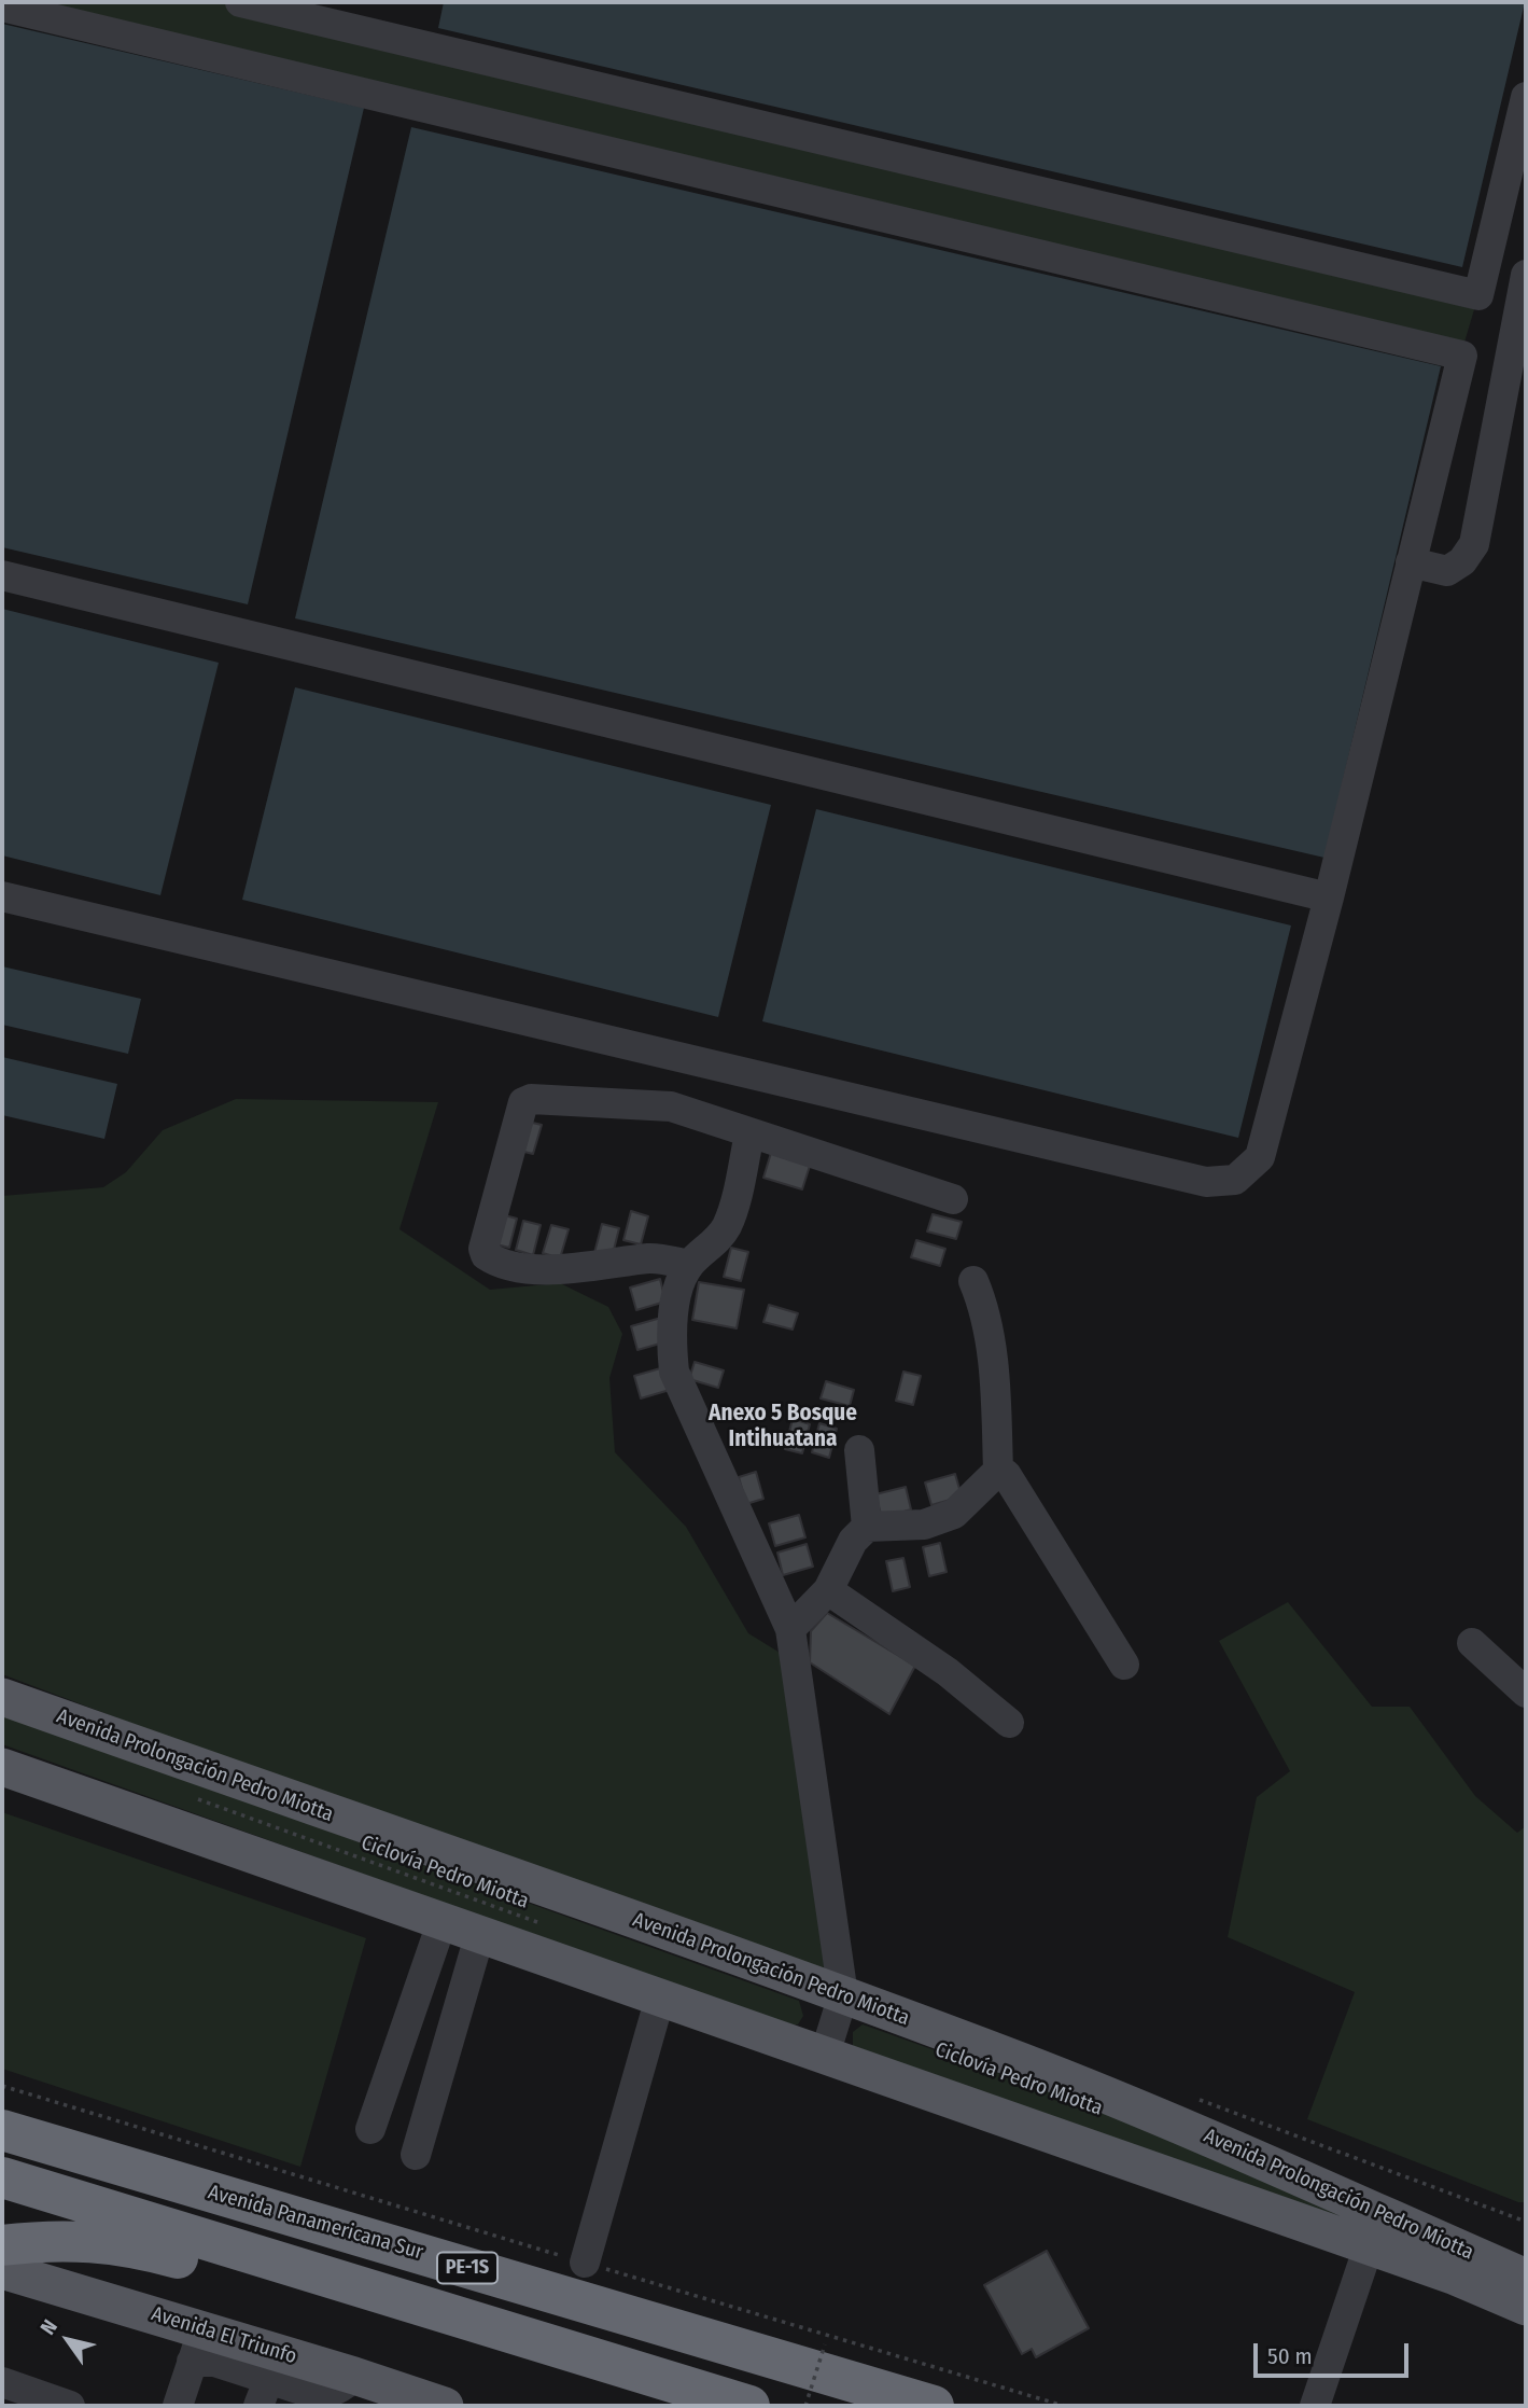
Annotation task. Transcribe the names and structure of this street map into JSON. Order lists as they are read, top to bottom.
{
  "streets": {
    "highway": ["Avenida Panamericana Sur", "PE-1S"],
    "main road": ["Avenida Prolongación Pedro Miotta", "Avenida El Triunfo"],
    "path": ["Ciclovía Pedro Miotta"]
  },
  "districts": ["Anexo 5 Bosque Intihuatana"],
  "scale_bar": "50 m",
  "north": "top left"
}
